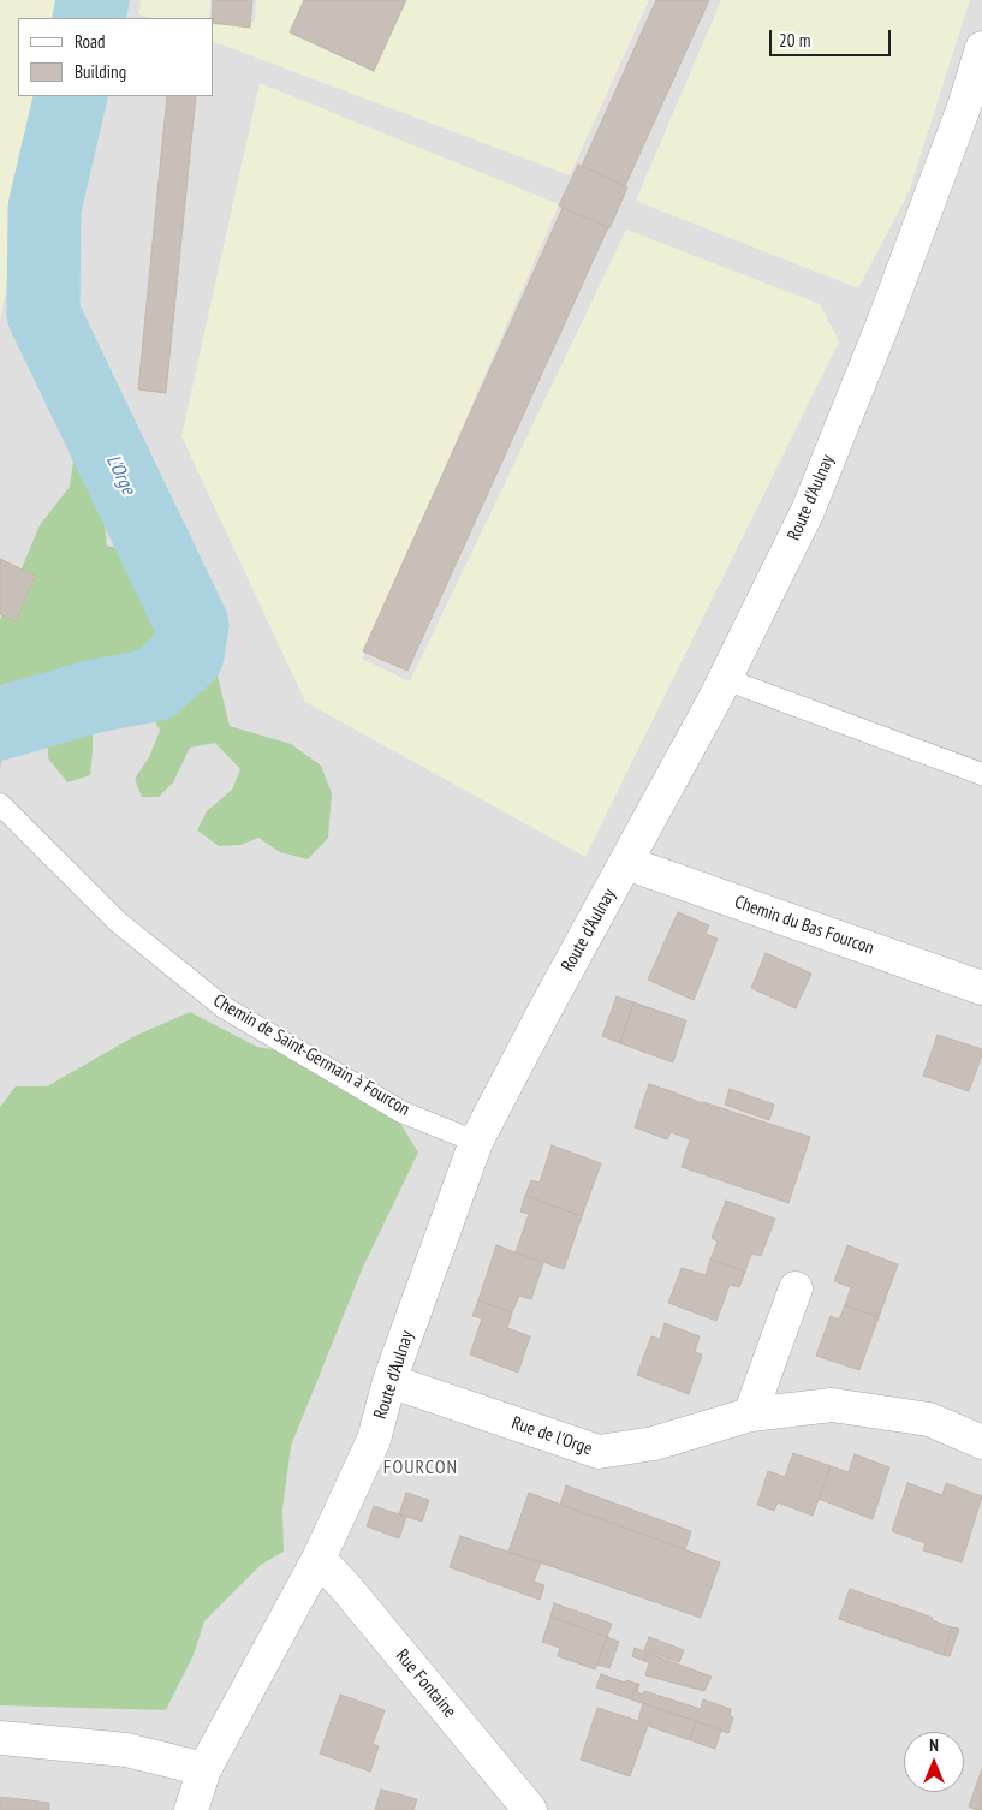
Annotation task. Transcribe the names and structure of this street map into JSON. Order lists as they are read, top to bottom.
{
  "streets": {
    "street": [
      "Route d'Aulnay",
      "Chemin du Bas Fourcon",
      "Rue de l'Orge",
      "Rue Fontaine"
    ],
    "lane": ["Chemin de Saint-Germain à Fourcon"]
  },
  "crossings": [
    ["Route d'Aulnay", "Chemin du Bas Fourcon"],
    ["Route d'Aulnay", "Chemin de Saint-Germain à Fourcon"],
    ["Route d'Aulnay", "Rue de l'Orge"],
    ["Route d'Aulnay", "Rue Fontaine"]
  ],
  "districts": ["FOURCON"],
  "water": ["L'Orge"],
  "legend": ["Road", "Building"],
  "scale_bar": "20 m",
  "north": "top"
}
